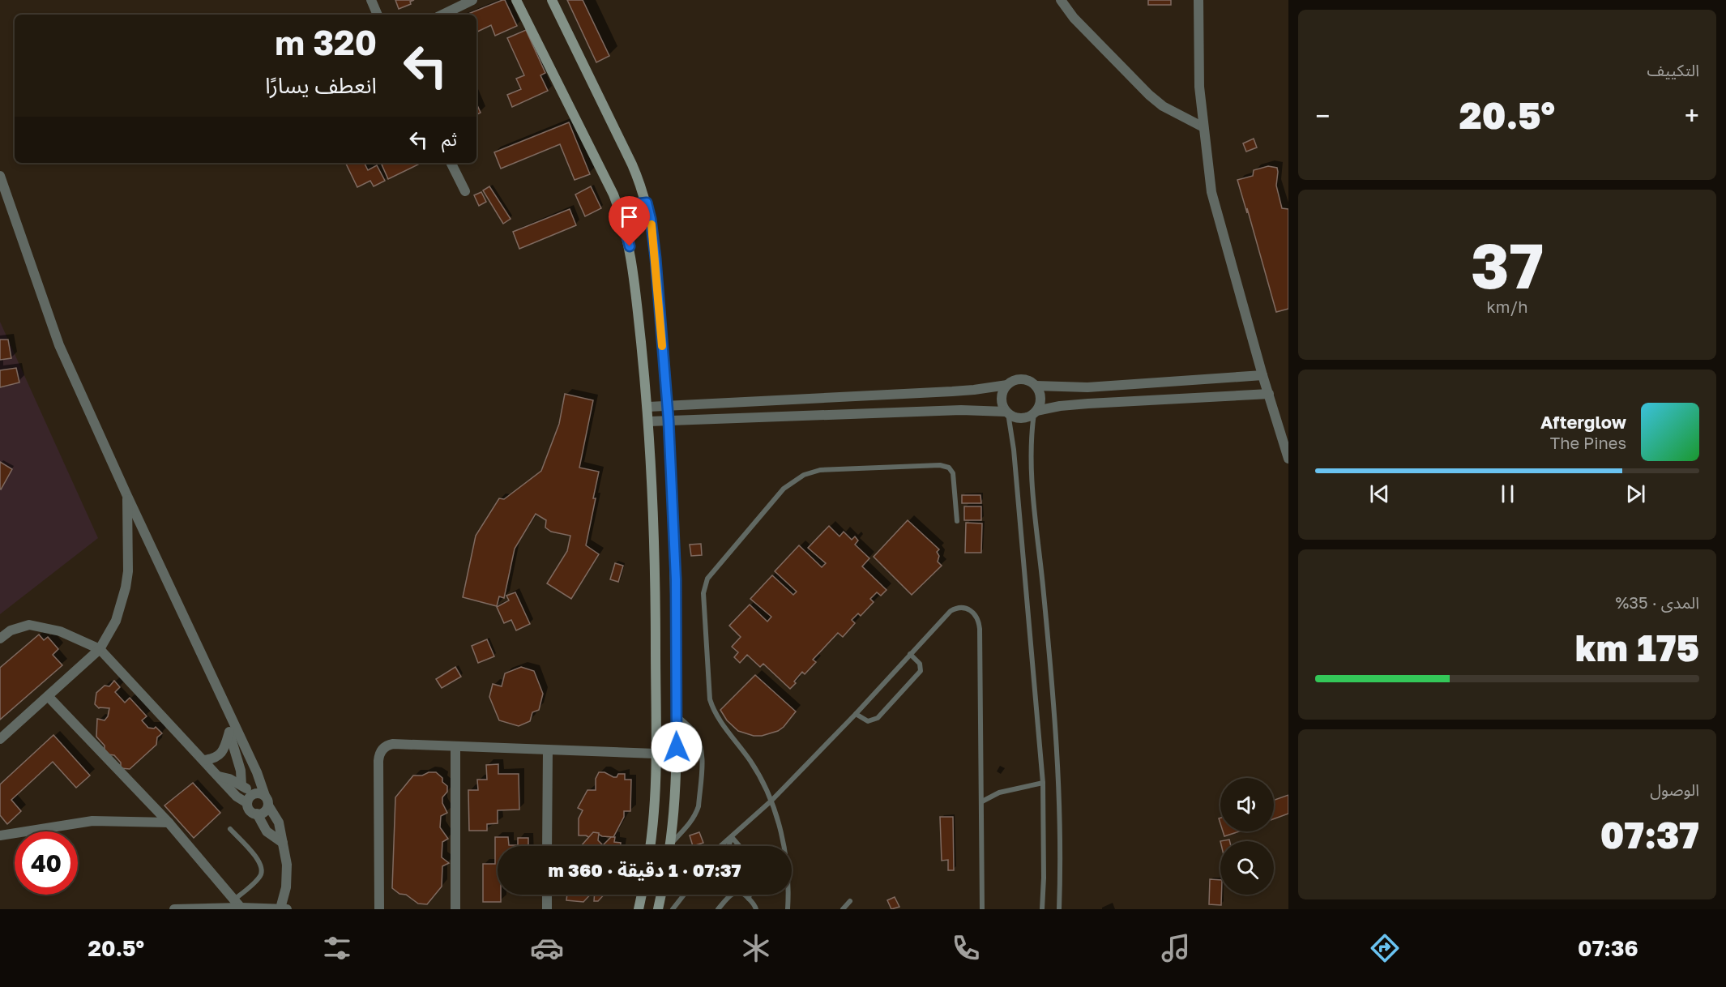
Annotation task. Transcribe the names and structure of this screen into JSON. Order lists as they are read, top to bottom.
{
  "page": {
    "tile": [
      "التكييف",
      ["37", "km/h"],
      ["المدى · 35%", "175 km"],
      ["الوصول", "07:37"]
    ],
    "turn": ["320 m", "انعطف يسارًا"],
    "heat": ["−", "20.5°", "+"],
    "then": "ثم",
    "song": ["Afterglow", "The Pines"],
    "limit": "40",
    "trip": "07:37 · 1 دقيقة · 360 m",
    "tabs": ["07:36", "20.5°"]
  }
}
